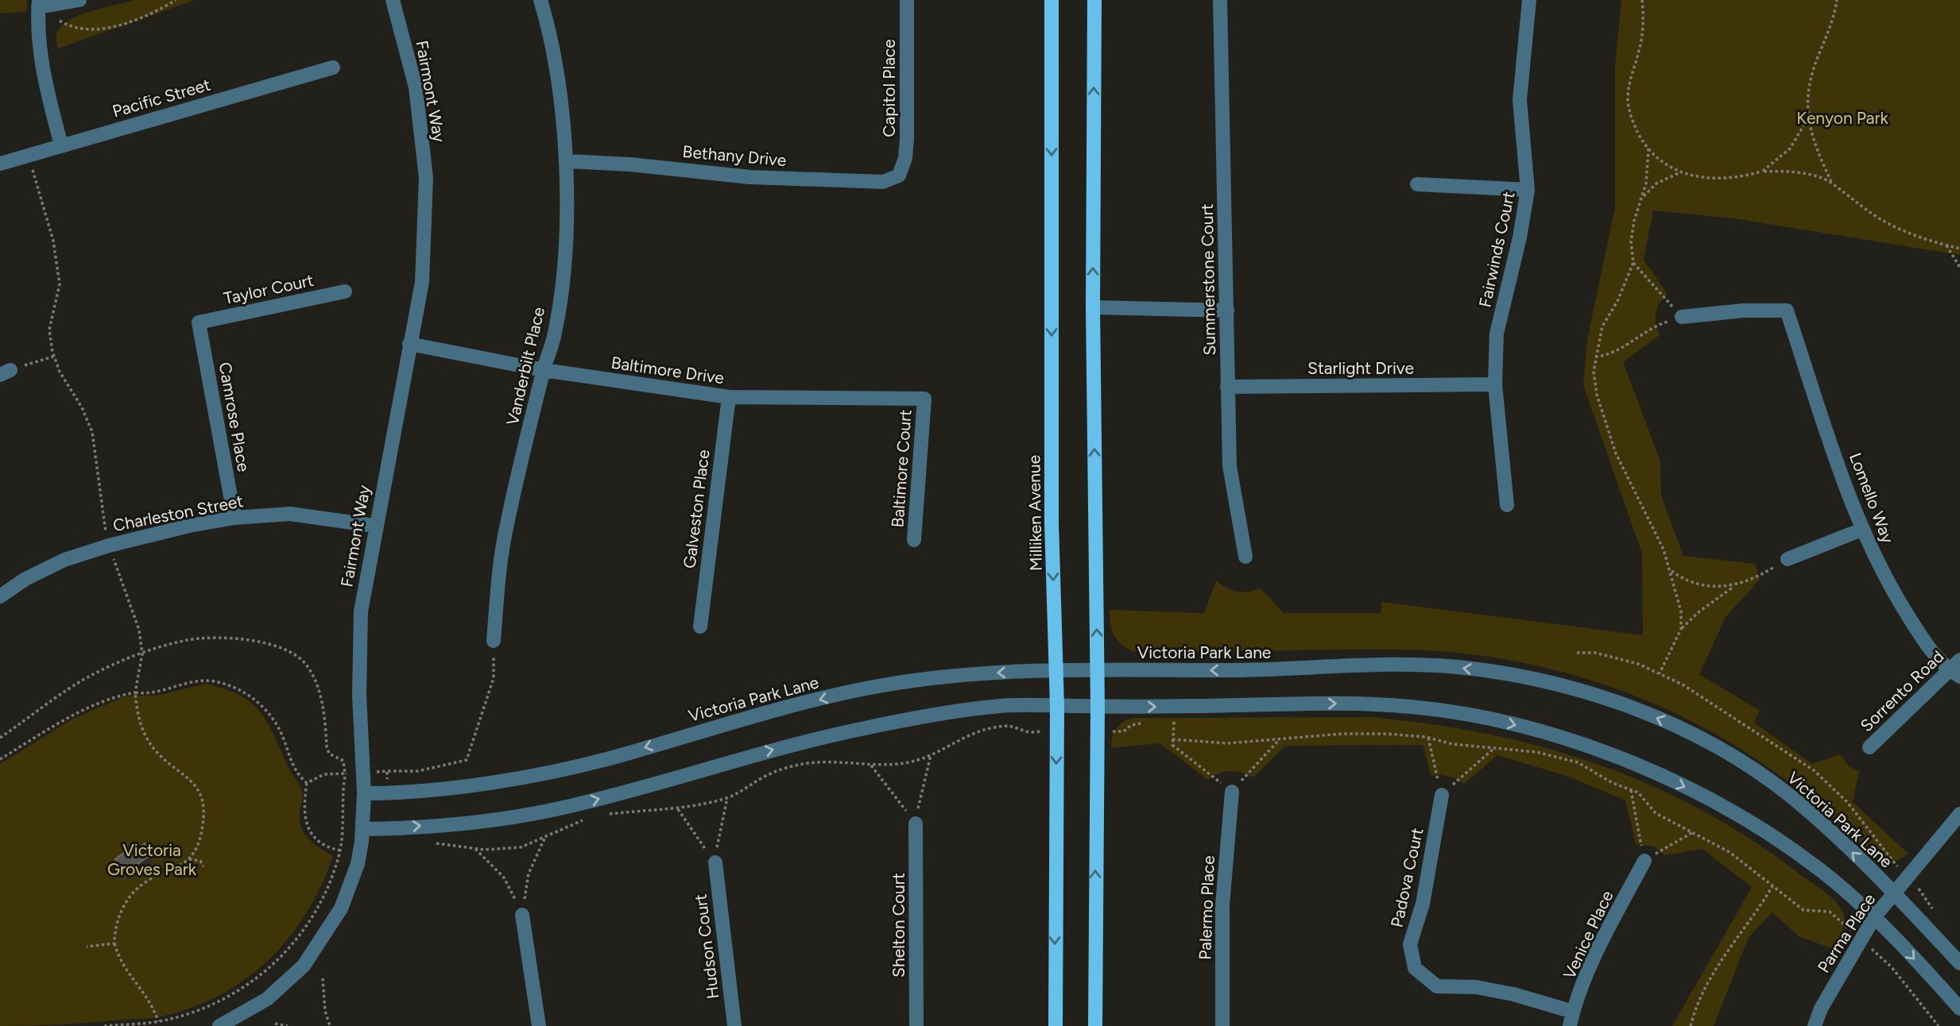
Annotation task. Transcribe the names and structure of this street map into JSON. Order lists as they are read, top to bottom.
{
  "streets": {
    "main road": ["Milliken Avenue"],
    "street": [
      "Capitol Place",
      "Fairmont Way",
      "Pacific Street",
      "Bethany Drive",
      "Fairwinds Court",
      "Summerstone Court",
      "Taylor Court",
      "Vanderbilt Place",
      "Starlight Drive",
      "Baltimore Drive",
      "Camrose Place",
      "Baltimore Court",
      "Lomello Way",
      "Galveston Place",
      "Charleston Street",
      "Victoria Park Lane",
      "Sorrento Road",
      "Padova Court",
      "Palermo Place",
      "Shelton Court",
      "Parma Place",
      "Venice Place",
      "Hudson Court"
    ]
  },
  "crossings": [
    ["Capitol Place", "Bethany Drive"],
    ["Fairmont Way", "Baltimore Drive"],
    ["Fairmont Way", "Charleston Street"],
    ["Fairmont Way", "Victoria Park Lane"],
    ["Bethany Drive", "Vanderbilt Place"],
    ["Fairwinds Court", "Starlight Drive"],
    ["Summerstone Court", "Starlight Drive"],
    ["Taylor Court", "Camrose Place"],
    ["Vanderbilt Place", "Baltimore Drive"],
    ["Baltimore Drive", "Baltimore Court"],
    ["Baltimore Drive", "Galveston Place"],
    ["Camrose Place", "Charleston Street"],
    ["Lomello Way", "Sorrento Road"],
    ["Milliken Avenue", "Victoria Park Lane"],
    ["Victoria Park Lane", "Parma Place"],
    ["Padova Court", "Venice Place"]
  ],
  "parks": ["Kenyon Park", "Victoria Groves Park"]
}
